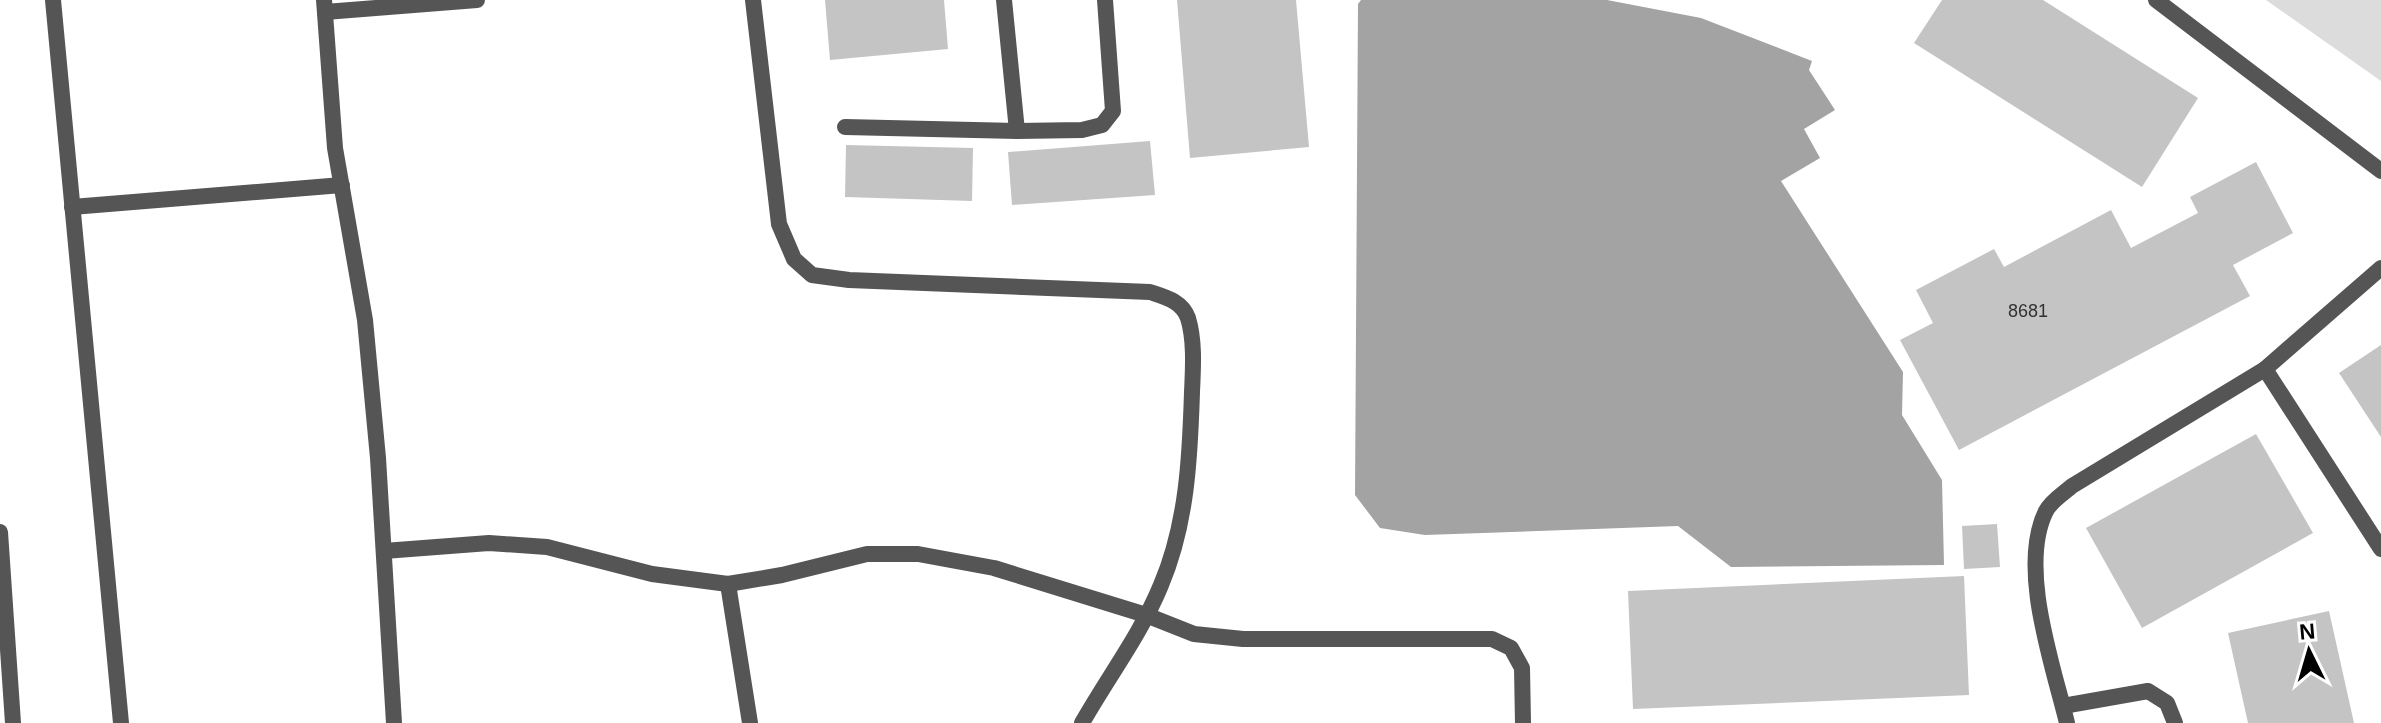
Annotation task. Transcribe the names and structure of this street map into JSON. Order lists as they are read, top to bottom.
{
  "house_numbers": ["8681"],
  "north": "top"
}
